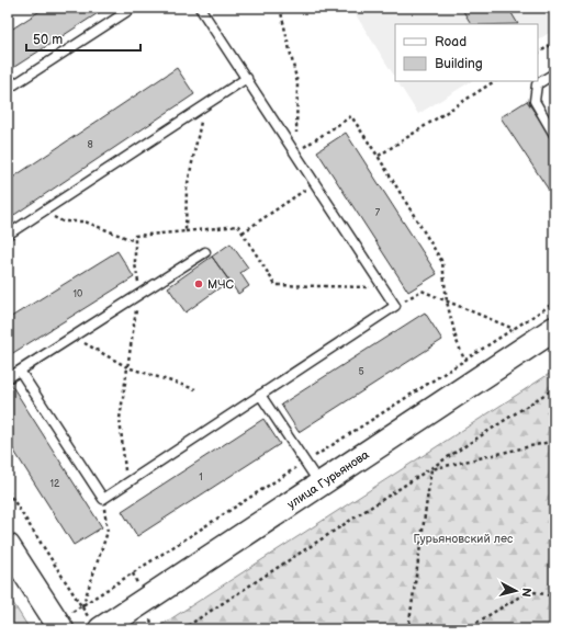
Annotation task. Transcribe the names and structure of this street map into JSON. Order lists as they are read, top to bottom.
{
  "streets": {
    "street": ["улица Гурьянова"]
  },
  "parks": ["Гурьяновский лес"],
  "places": ["МЧС"],
  "house_numbers": [
    "8",
    "7",
    "10",
    "5",
    "1",
    "12"
  ],
  "legend": ["Road", "Building"],
  "scale_bar": "50 m",
  "north": "right"
}
